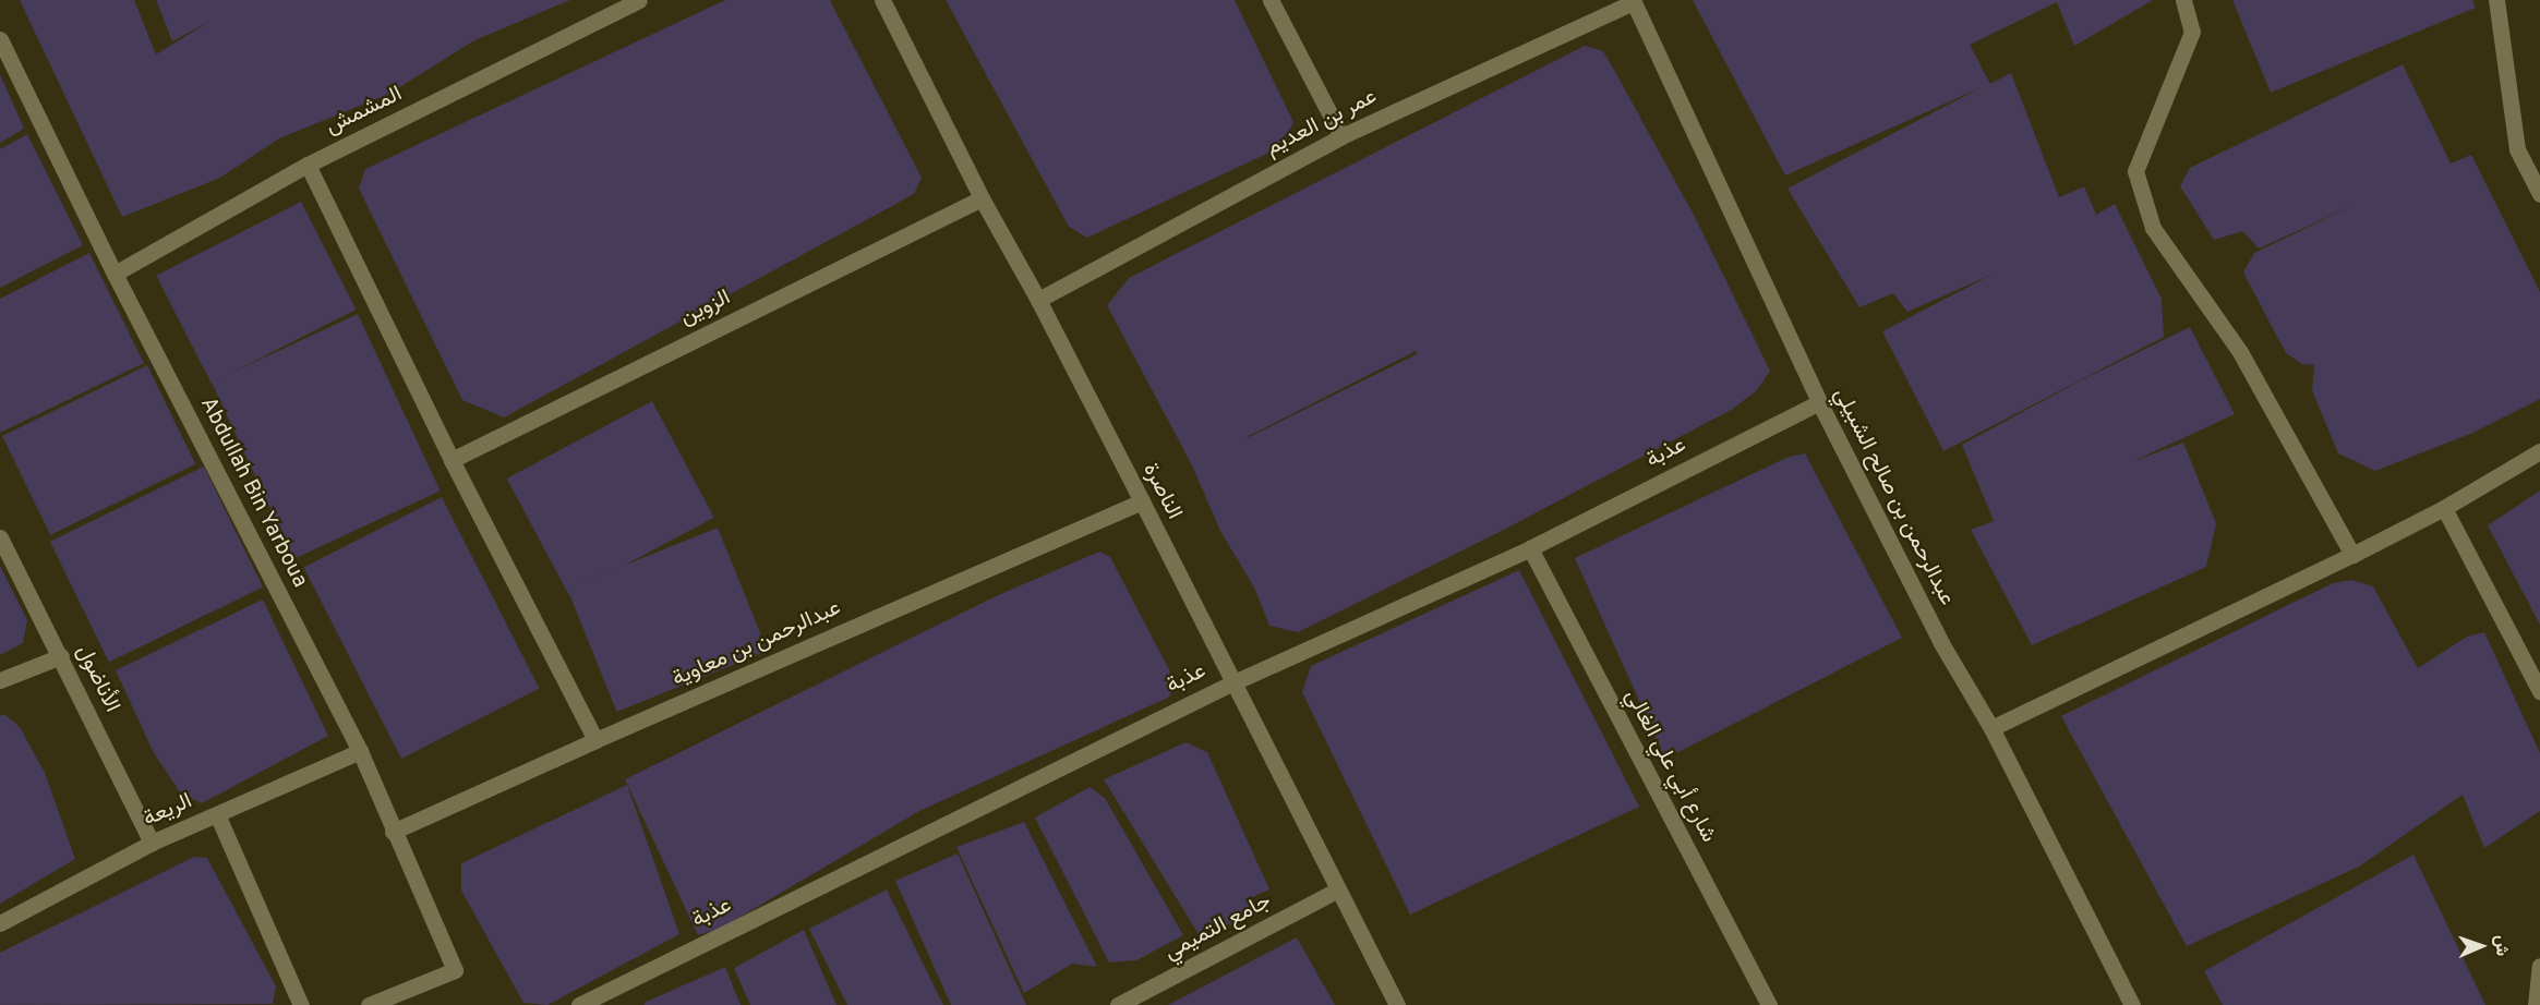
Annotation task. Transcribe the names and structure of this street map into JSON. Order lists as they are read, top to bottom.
{
  "streets": {
    "street": [
      "المشمش",
      "عمر بن العديم",
      "الزوين",
      "عذبة",
      "الناصرة",
      "Abdullah Bin Yarboua",
      "عبدالرحمن بن صالح الشبيلي",
      "عبدالرحمن بن معاوية",
      "الأناضول",
      "شارع أبي علي الغالي",
      "الريعة",
      "جامع التميمي"
    ]
  },
  "crossings": [
    ["المشمش", "Abdullah Bin Yarboua"],
    ["عمر بن العديم", "الناصرة"],
    ["عمر بن العديم", "عبدالرحمن بن صالح الشبيلي"],
    ["الزوين", "الناصرة"],
    ["عذبة", "الناصرة"],
    ["عذبة", "عبدالرحمن بن صالح الشبيلي"],
    ["عذبة", "شارع أبي علي الغالي"],
    ["الناصرة", "عبدالرحمن بن معاوية"],
    ["الناصرة", "جامع التميمي"],
    ["Abdullah Bin Yarboua", "عبدالرحمن بن معاوية"],
    ["Abdullah Bin Yarboua", "الريعة"],
    ["الأناضول", "الريعة"]
  ],
  "north": "right"
}
